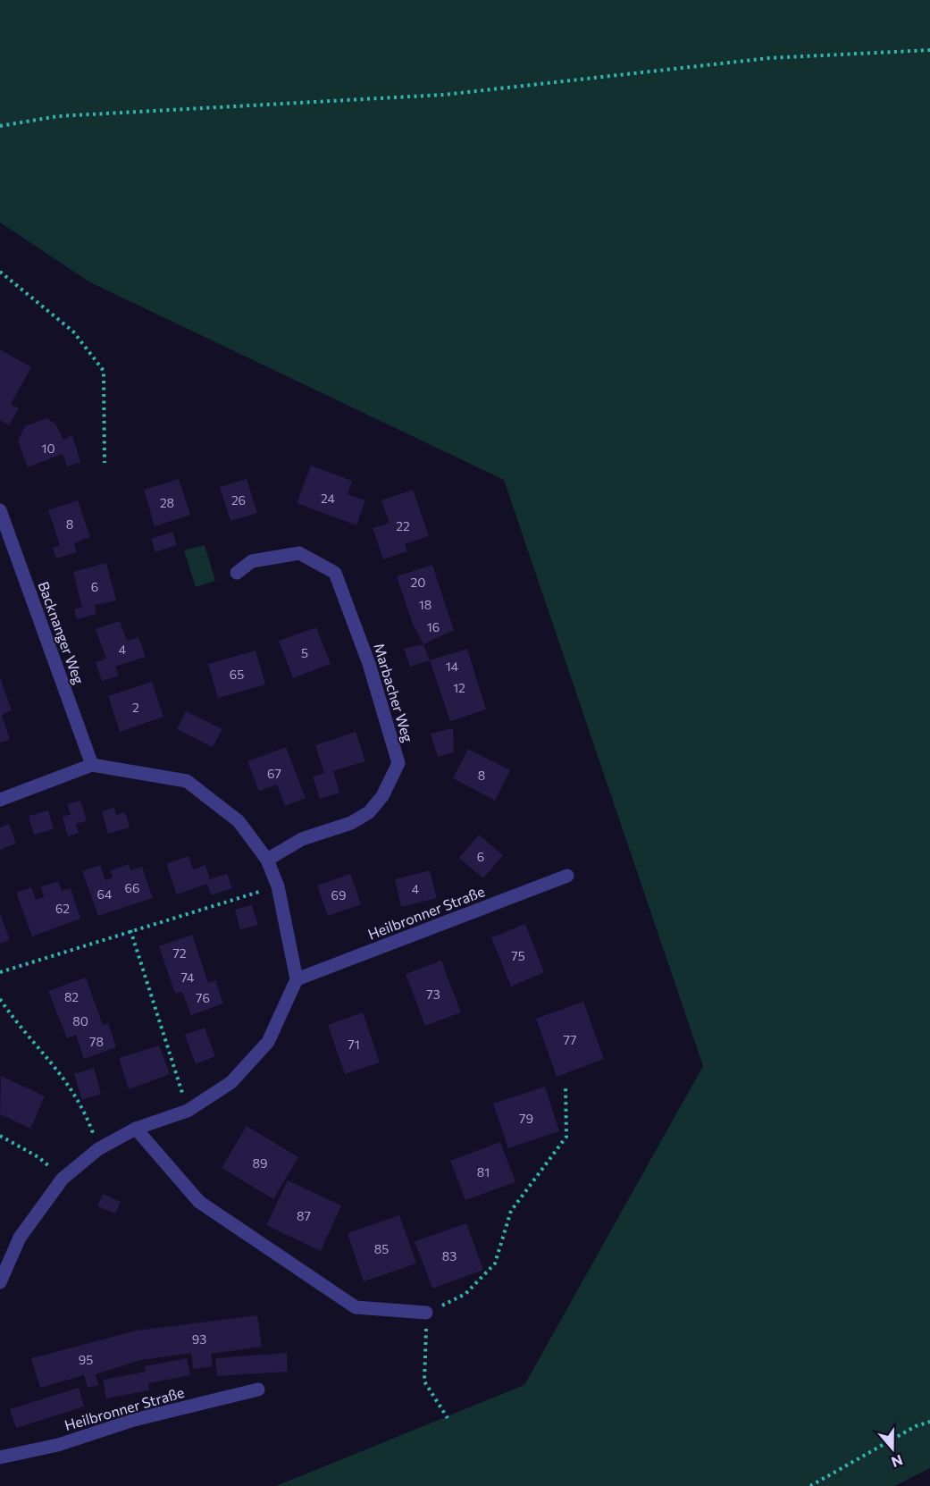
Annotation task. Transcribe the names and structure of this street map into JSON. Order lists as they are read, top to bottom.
{
  "streets": {
    "street": ["Backnanger Weg", "Marbacher Weg", "Heilbronner Straße"]
  },
  "house_numbers": [
    "10",
    "24",
    "26",
    "28",
    "8",
    "22",
    "20",
    "6",
    "18",
    "16",
    "4",
    "5",
    "14",
    "65",
    "12",
    "2",
    "67",
    "8",
    "6",
    "66",
    "4",
    "64",
    "69",
    "62",
    "72",
    "75",
    "74",
    "73",
    "82",
    "76",
    "80",
    "77",
    "78",
    "71",
    "79",
    "89",
    "81",
    "87",
    "85",
    "83",
    "93",
    "95"
  ],
  "north": "bottom"
}
